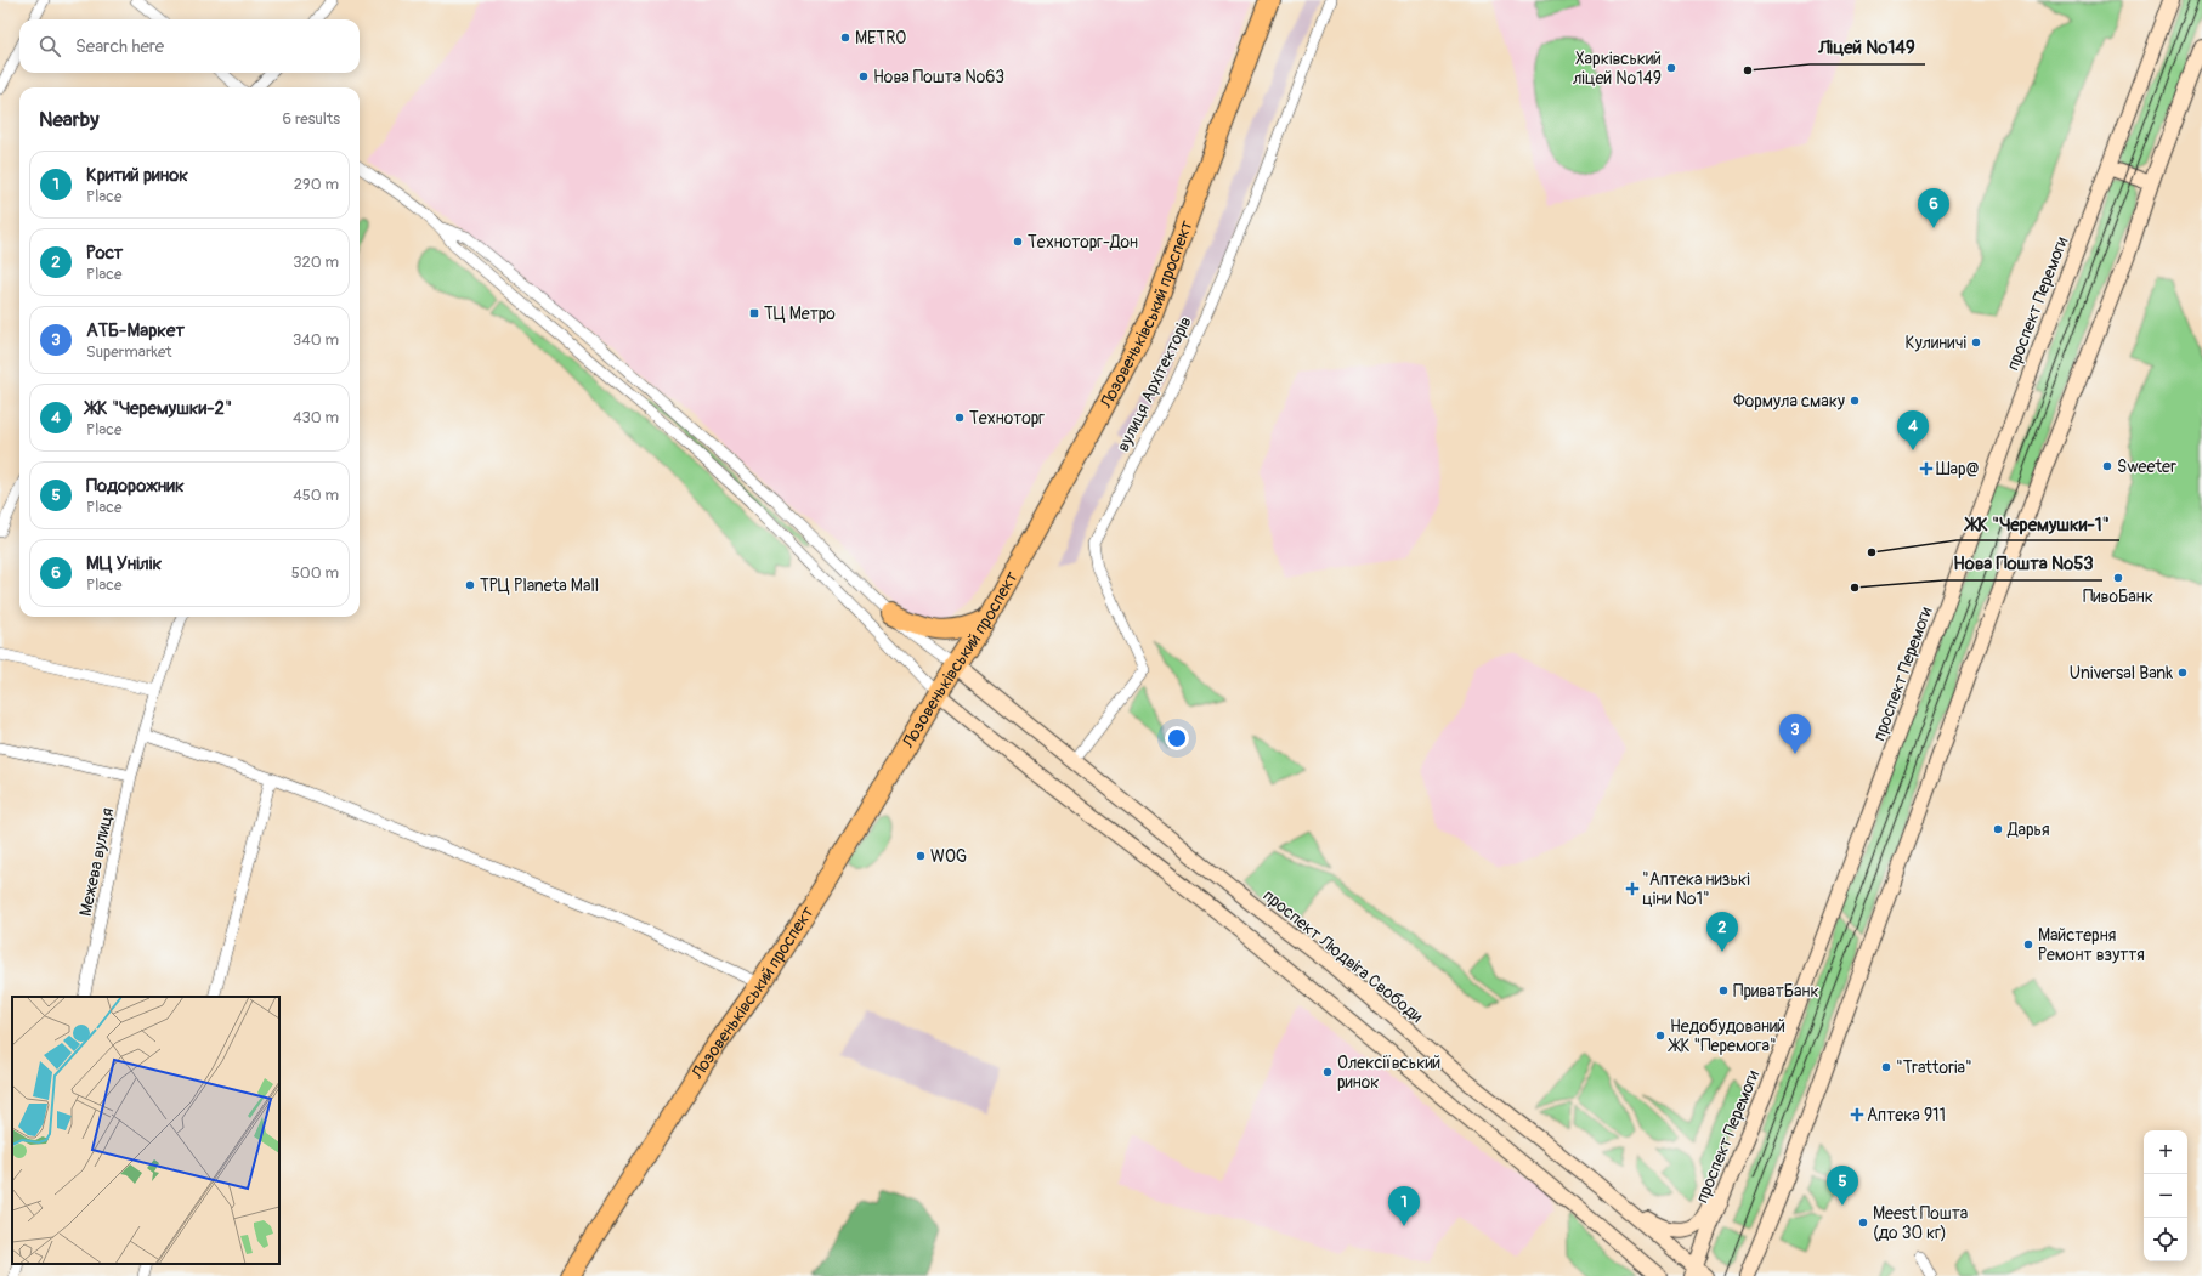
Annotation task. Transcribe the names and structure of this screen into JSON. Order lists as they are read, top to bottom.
{
  "streets": {
    "highway": ["Лозовеньківський проспект"],
    "main road": ["проспект Перемоги", "проспект Людвіга Свободи"],
    "street": ["вулиця Архітекторів", "Межева вулиця"]
  },
  "crossings": [
    ["проспект Перемоги", "проспект Людвіга Свободи"],
    ["Лозовеньківський проспект", "проспект Людвіга Свободи"],
    ["вулиця Архітекторів", "проспект Людвіга Свободи"]
  ],
  "places": {
    "other": [
      "METRO",
      "Харківський ліцей №149",
      "Ліцей №149",
      "Нова Пошта №63",
      "Техноторг-Дон",
      "Кулиничі",
      "Формула смаку",
      "Техноторг",
      "Sweeter",
      "ЖК \"Черемушки-1\"",
      "ПивоБанк",
      "ТРЦ Planeta Mall",
      "Нова Пошта №53",
      "Universal Bank",
      "Дарья",
      "WOG",
      "Майстерня Ремонт взуття",
      "ПриватБанк",
      "Недобудований ЖК \"Перемога\"",
      "\"Trattoria\"",
      "Олексіївський ринок",
      "Meest Пошта (до 30 кг)"
    ],
    "transit": ["ТЦ Метро"],
    "health": ["Шар@", "\"Аптека низькі ціни №1\"", "Аптека 911"]
  },
  "page": {
    "search": "Search here",
    "heading": ["Nearby", "6 results"],
    "list": [
      {
        "mark": "1",
        "name": "Критий ринок",
        "note": "Place",
        "value": "290 m"
      },
      {
        "mark": "2",
        "name": "Рост",
        "note": "Place",
        "value": "320 m"
      },
      {
        "mark": "3",
        "name": "АТБ-Маркет",
        "note": "Supermarket",
        "value": "340 m"
      },
      {
        "mark": "4",
        "name": "ЖК \"Черемушки-2\"",
        "note": "Place",
        "value": "430 m"
      },
      {
        "mark": "5",
        "name": "Подорожник",
        "note": "Place",
        "value": "450 m"
      },
      {
        "mark": "6",
        "name": "МЦ Унілік",
        "note": "Place",
        "value": "500 m"
      }
    ],
    "pins": [
      "6",
      "4",
      "3",
      "2",
      "5",
      "1"
    ],
    "map_buttons": ["+", "−"]
  }
}
